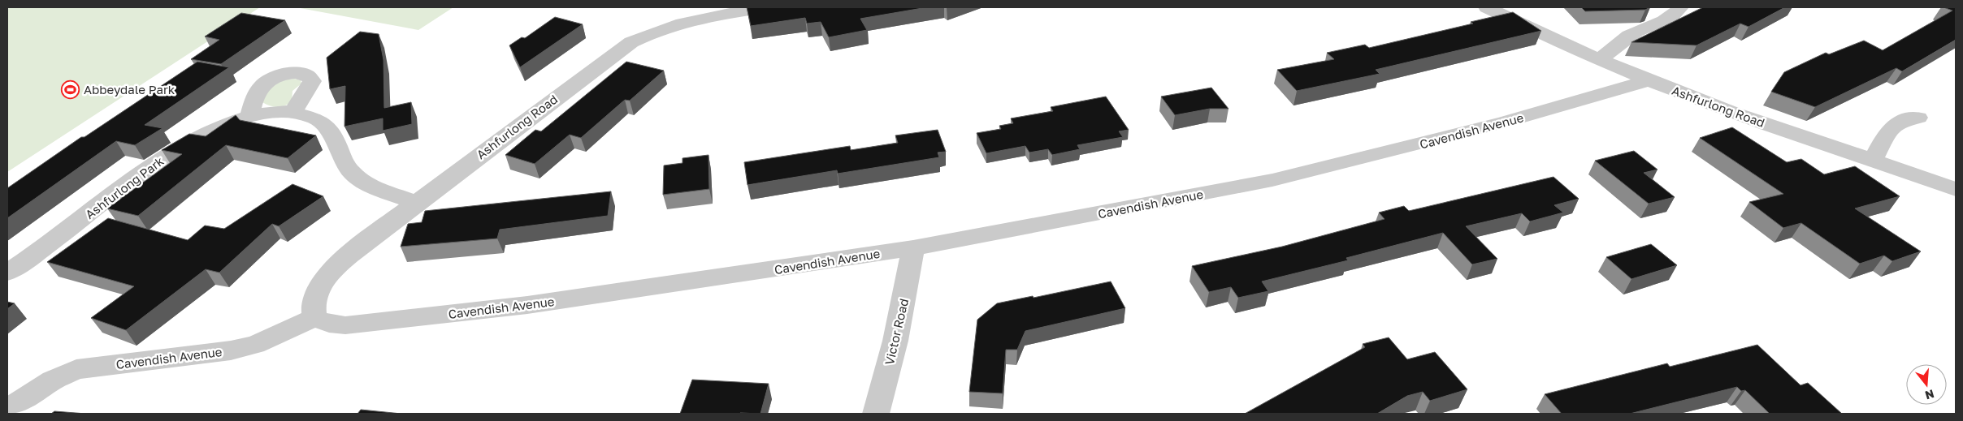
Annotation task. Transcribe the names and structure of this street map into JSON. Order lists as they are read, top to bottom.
{
  "streets": {
    "street": [
      "Ashfurlong Road",
      "Cavendish Avenue",
      "Ashfurlong Park",
      "Victor Road"
    ]
  },
  "crossings": [
    ["Ashfurlong Road", "Cavendish Avenue"],
    ["Ashfurlong Road", "Ashfurlong Park"],
    ["Cavendish Avenue", "Victor Road"]
  ],
  "places": {
    "sports": ["Abbeydale Park"]
  },
  "north": "bottom"
}
